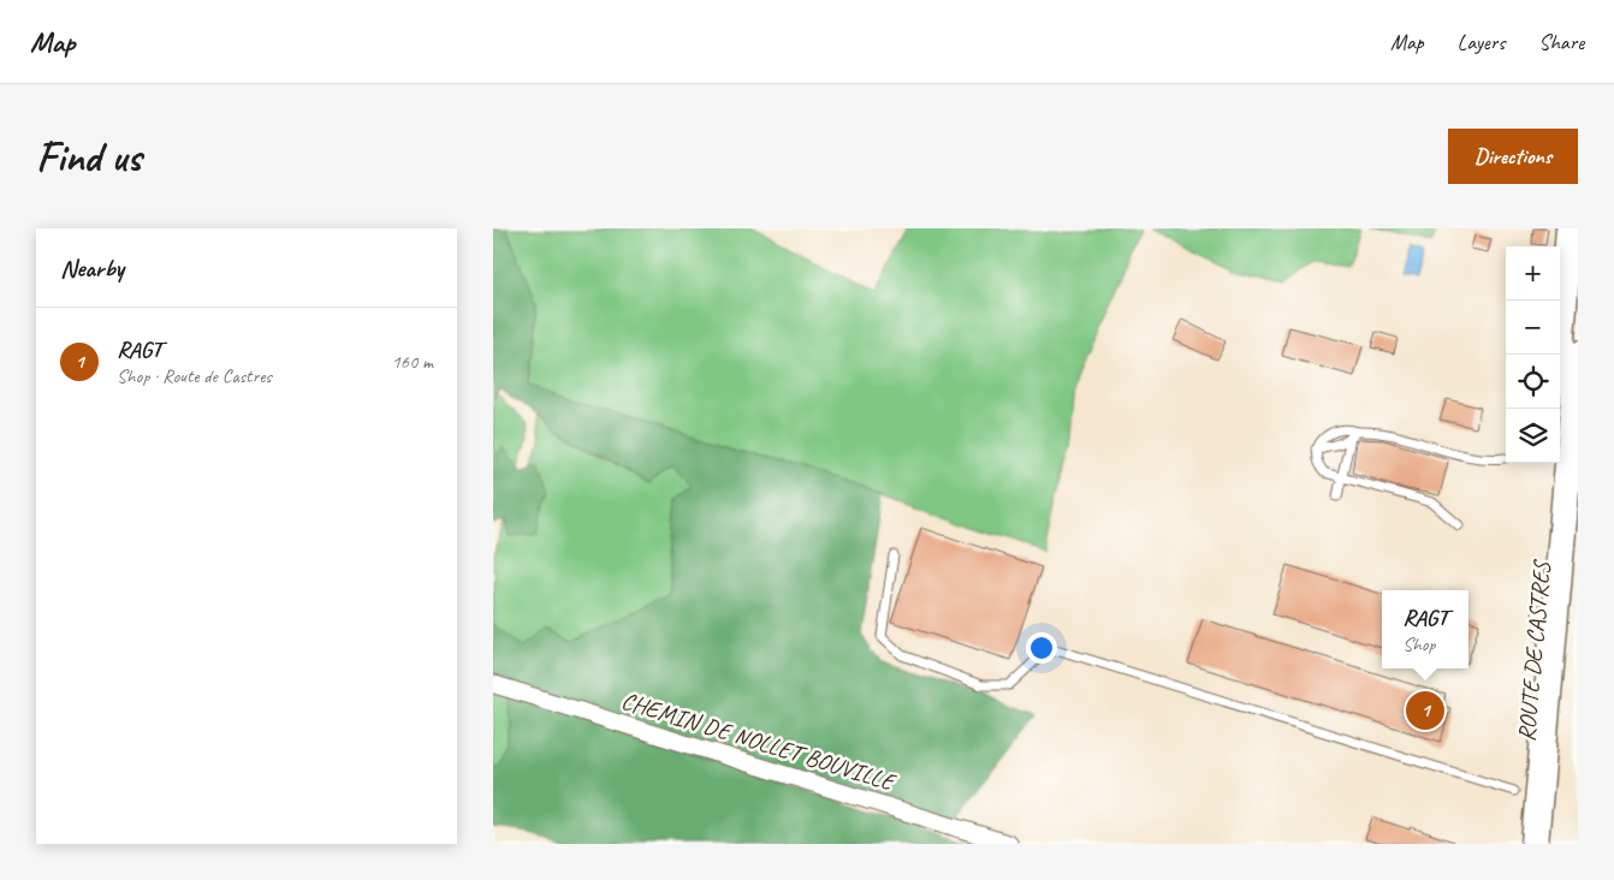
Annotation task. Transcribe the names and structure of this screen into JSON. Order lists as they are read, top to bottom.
{
  "streets": {
    "main road": ["ROUTE DE CASTRES"],
    "street": ["CHEMIN DE NOLLET BOUVILLE"]
  },
  "page": {
    "header": "Map",
    "nav": ["Map", "Layers", "Share"],
    "buttons": "Directions",
    "title": "Find us",
    "heading": "Nearby",
    "map_buttons": ["+", "−"],
    "list": [
      {
        "mark": "1",
        "name": "RAGT",
        "note": "Shop · Route de Castres",
        "value": "160 m"
      }
    ],
    "popup": ["RAGT", "Shop"],
    "pins": "1"
  }
}
